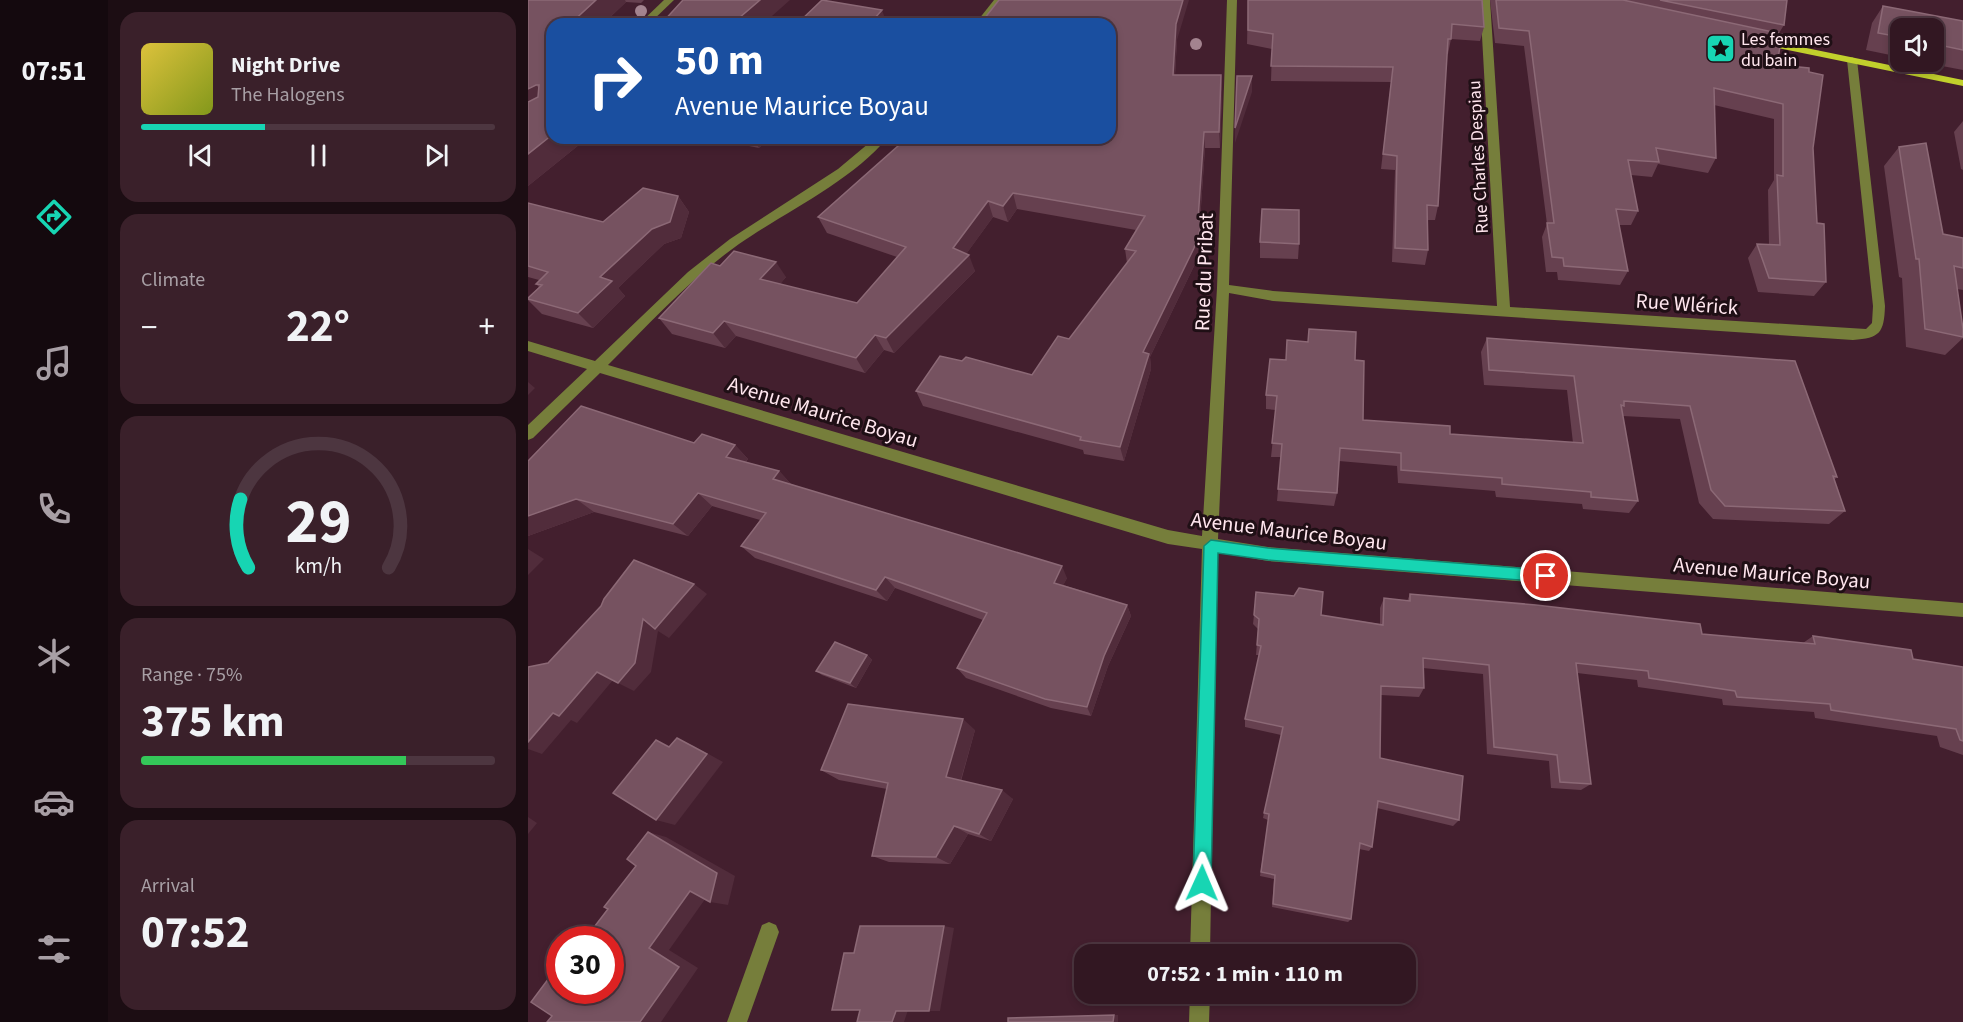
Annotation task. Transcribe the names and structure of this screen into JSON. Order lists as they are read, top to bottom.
{
  "streets": {
    "street": [
      "Rue Charles Despiau",
      "Rue du Pribat",
      "Rue Wlérick",
      "Avenue Maurice Boyau"
    ]
  },
  "crossings": [
    ["Rue Charles Despiau", "Rue Wlérick"],
    ["Rue du Pribat", "Rue Wlérick"],
    ["Rue du Pribat", "Avenue Maurice Boyau"]
  ],
  "places": {
    "place": ["Les femmes du bain"]
  },
  "page": {
    "tabs": "07:51",
    "turn": ["50 m", "Avenue Maurice Boyau"],
    "song": ["Night Drive", "The Halogens"],
    "tile": [
      "Climate",
      ["Range · 75%", "375 km"],
      ["Arrival", "07:52"]
    ],
    "heat": ["−", "22°", "+"],
    "limit": "30",
    "trip": "07:52 · 1 min · 110 m",
    "gauge": ["29", "km/h"]
  }
}
